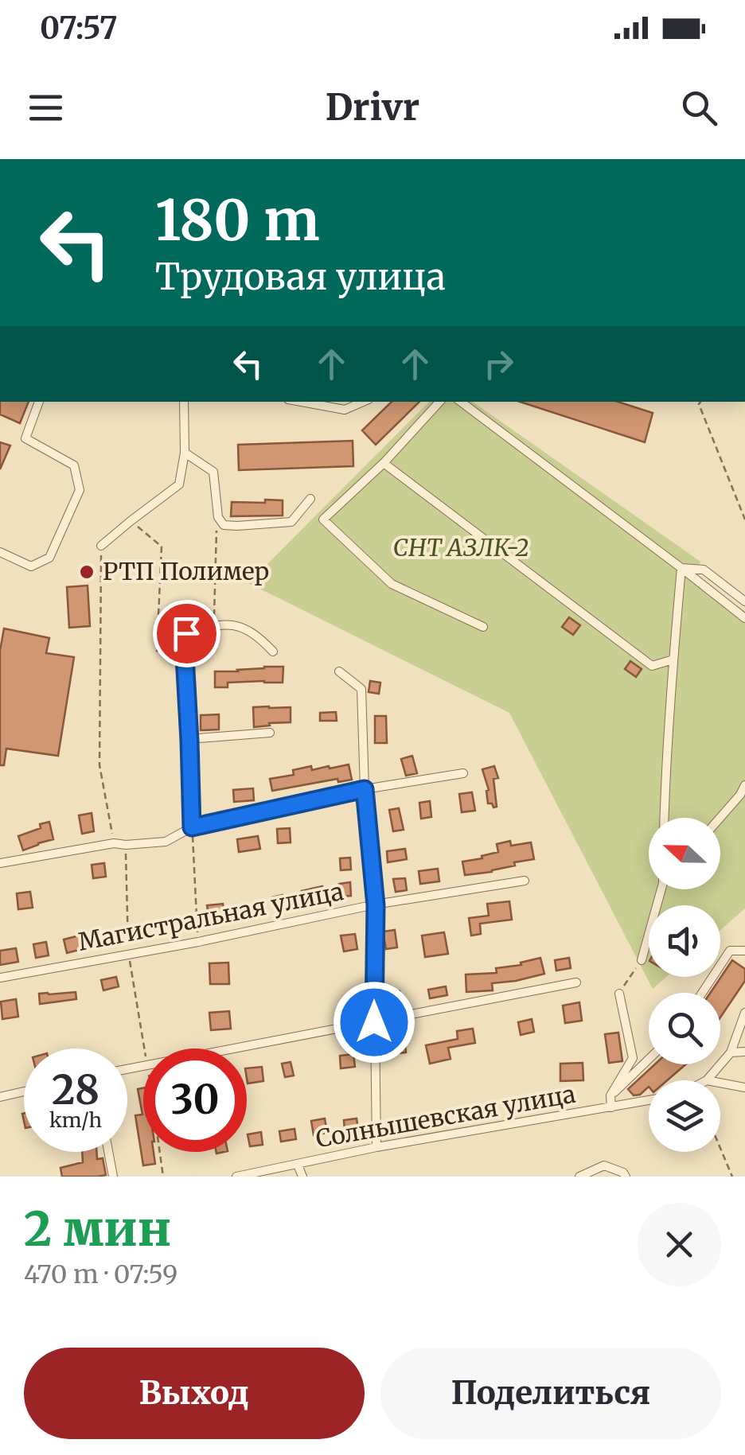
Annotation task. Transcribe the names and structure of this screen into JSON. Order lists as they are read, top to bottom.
{
  "streets": {
    "street": ["Магистральная улица", "Солнышевская улица"]
  },
  "parks": ["СНТ АЗЛК-2"],
  "places": ["РТП Полимер"],
  "north": "left",
  "page": {
    "status": "07:57",
    "header": "Drivr",
    "turn": ["180 m", "Трудовая улица"],
    "speed": "28 km/h",
    "limit": "30",
    "heading": ["2 мин", "470 m · 07:59"],
    "buttons": ["Выход", "Поделиться"]
  }
}
